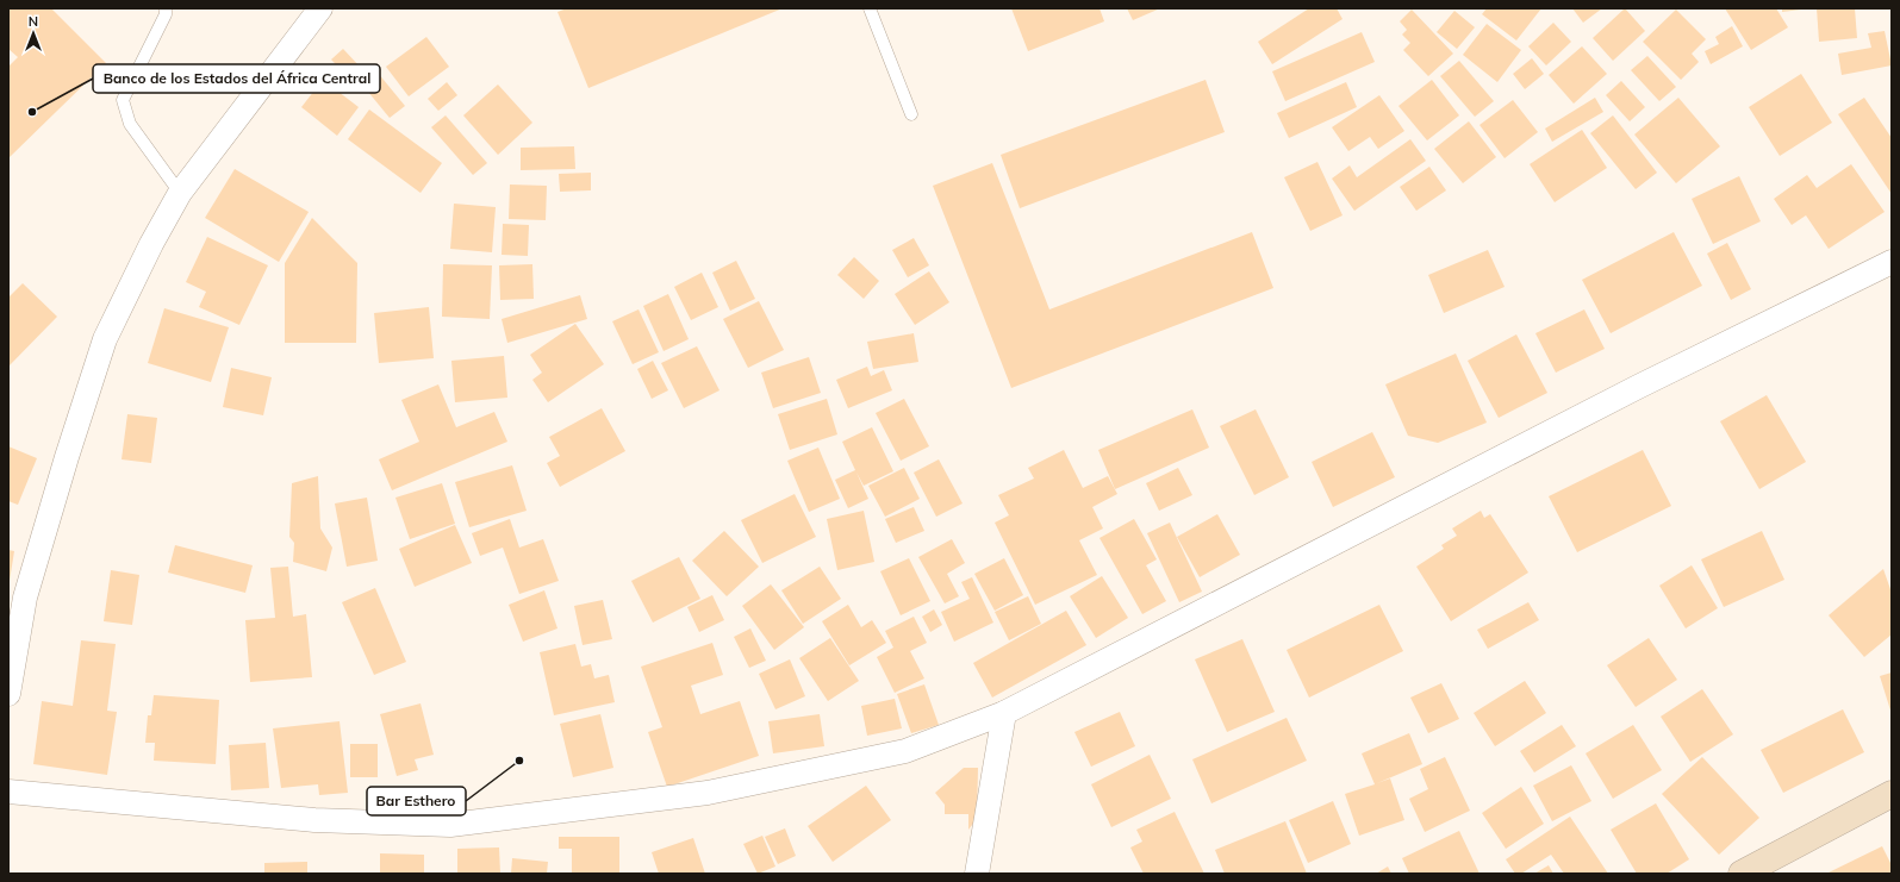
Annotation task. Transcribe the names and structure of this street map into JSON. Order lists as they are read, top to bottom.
{
  "places": ["Banco de los Estados del África Central", "Bar Esthero"],
  "north": "top"
}
